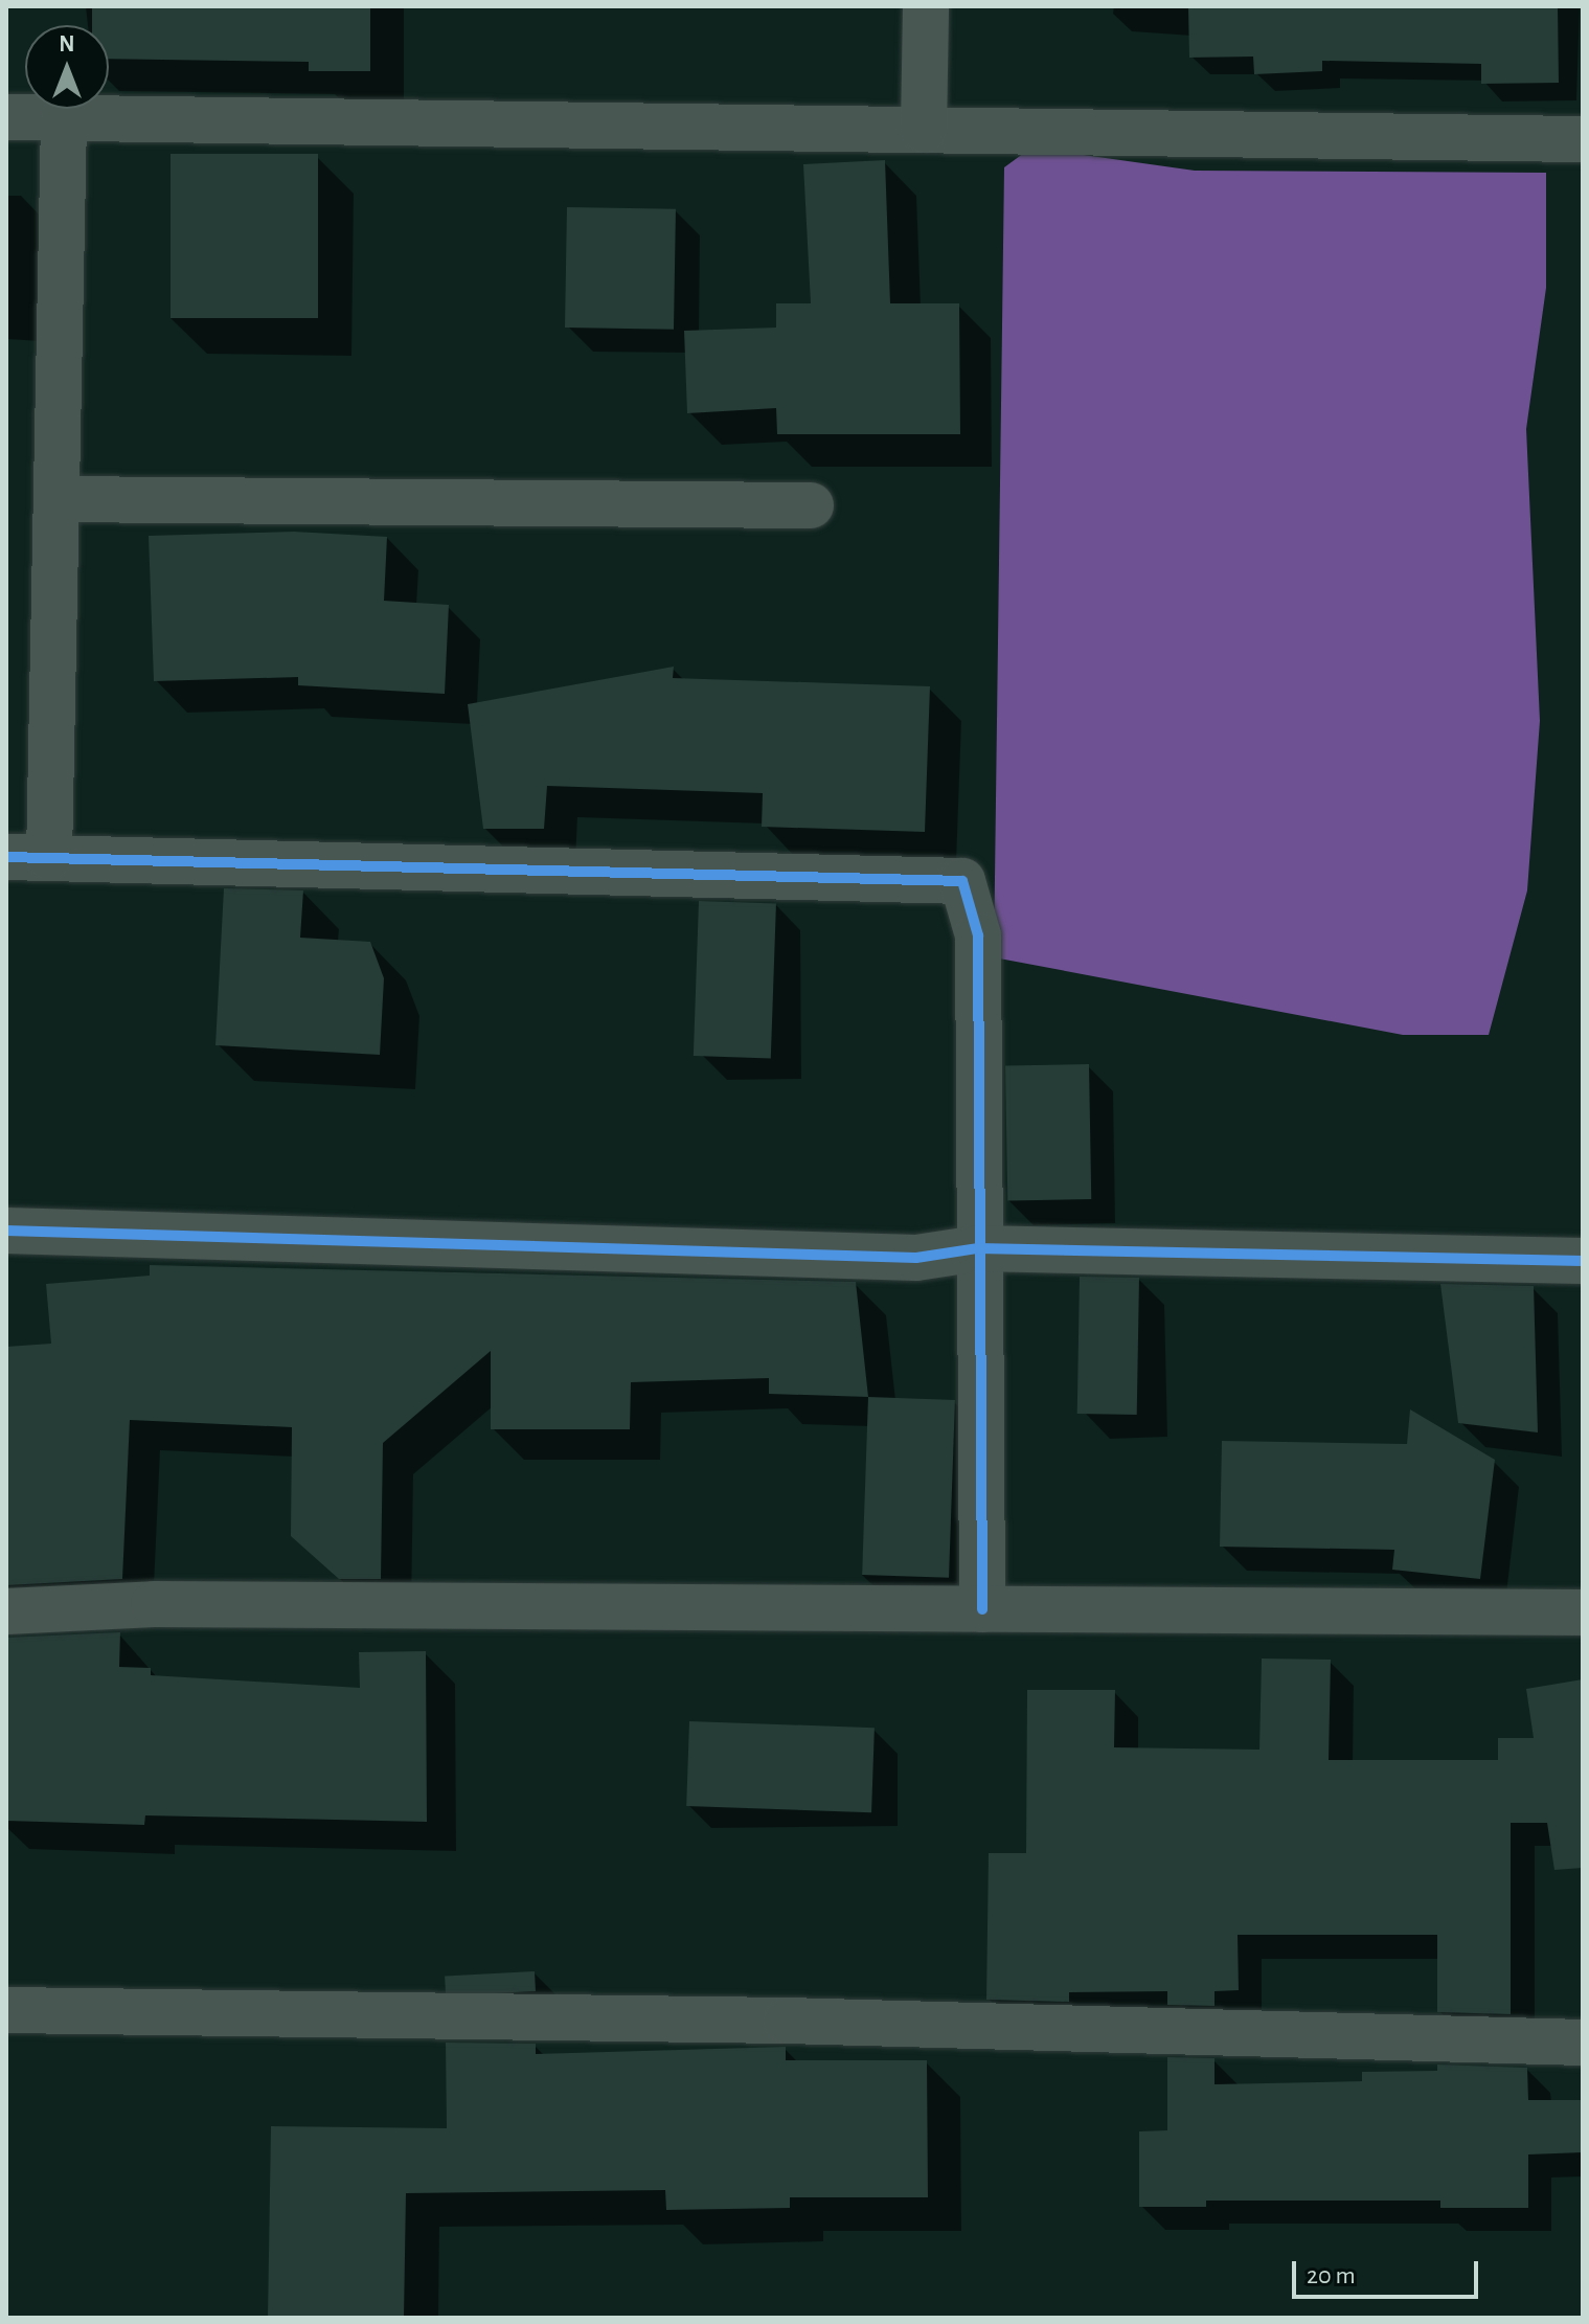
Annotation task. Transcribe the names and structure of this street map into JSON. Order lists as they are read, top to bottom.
{
  "scale_bar": "20 m",
  "north": "top"
}
